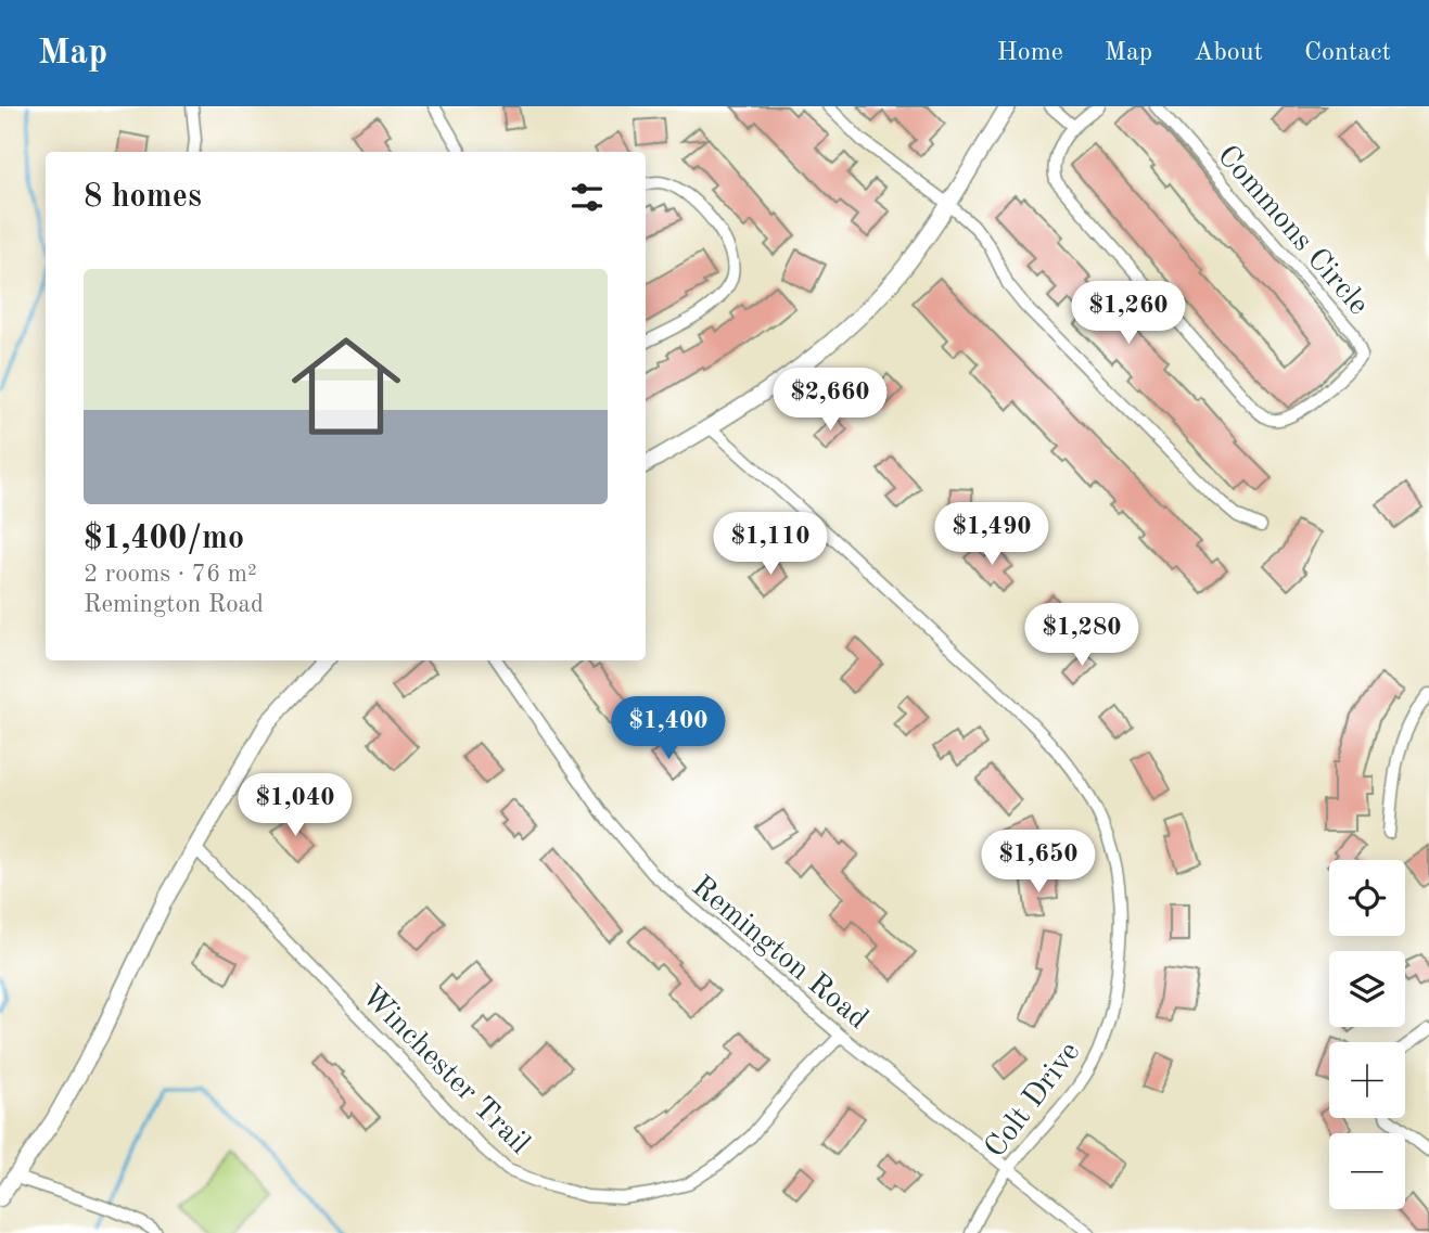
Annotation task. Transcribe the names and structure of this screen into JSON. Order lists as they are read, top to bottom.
{
  "streets": {
    "street": [
      "Commons Circle",
      "Remington Road",
      "Winchester Trail",
      "Colt Drive"
    ]
  },
  "crossings": [
    ["Remington Road", "Winchester Trail"],
    ["Remington Road", "Colt Drive"]
  ],
  "page": {
    "header": "Map",
    "nav": [
      "Home",
      "Map",
      "About",
      "Contact"
    ],
    "heading": "8 homes",
    "list": [
      {
        "name": "$1,400/mo",
        "note": "2 rooms · 76 m² · Remington Road"
      }
    ],
    "price": [
      "$1,260",
      "$2,660",
      "$1,490",
      "$1,110",
      "$1,280",
      "$1,400",
      "$1,040",
      "$1,650"
    ],
    "map_buttons": ["+", "−"]
  }
}
